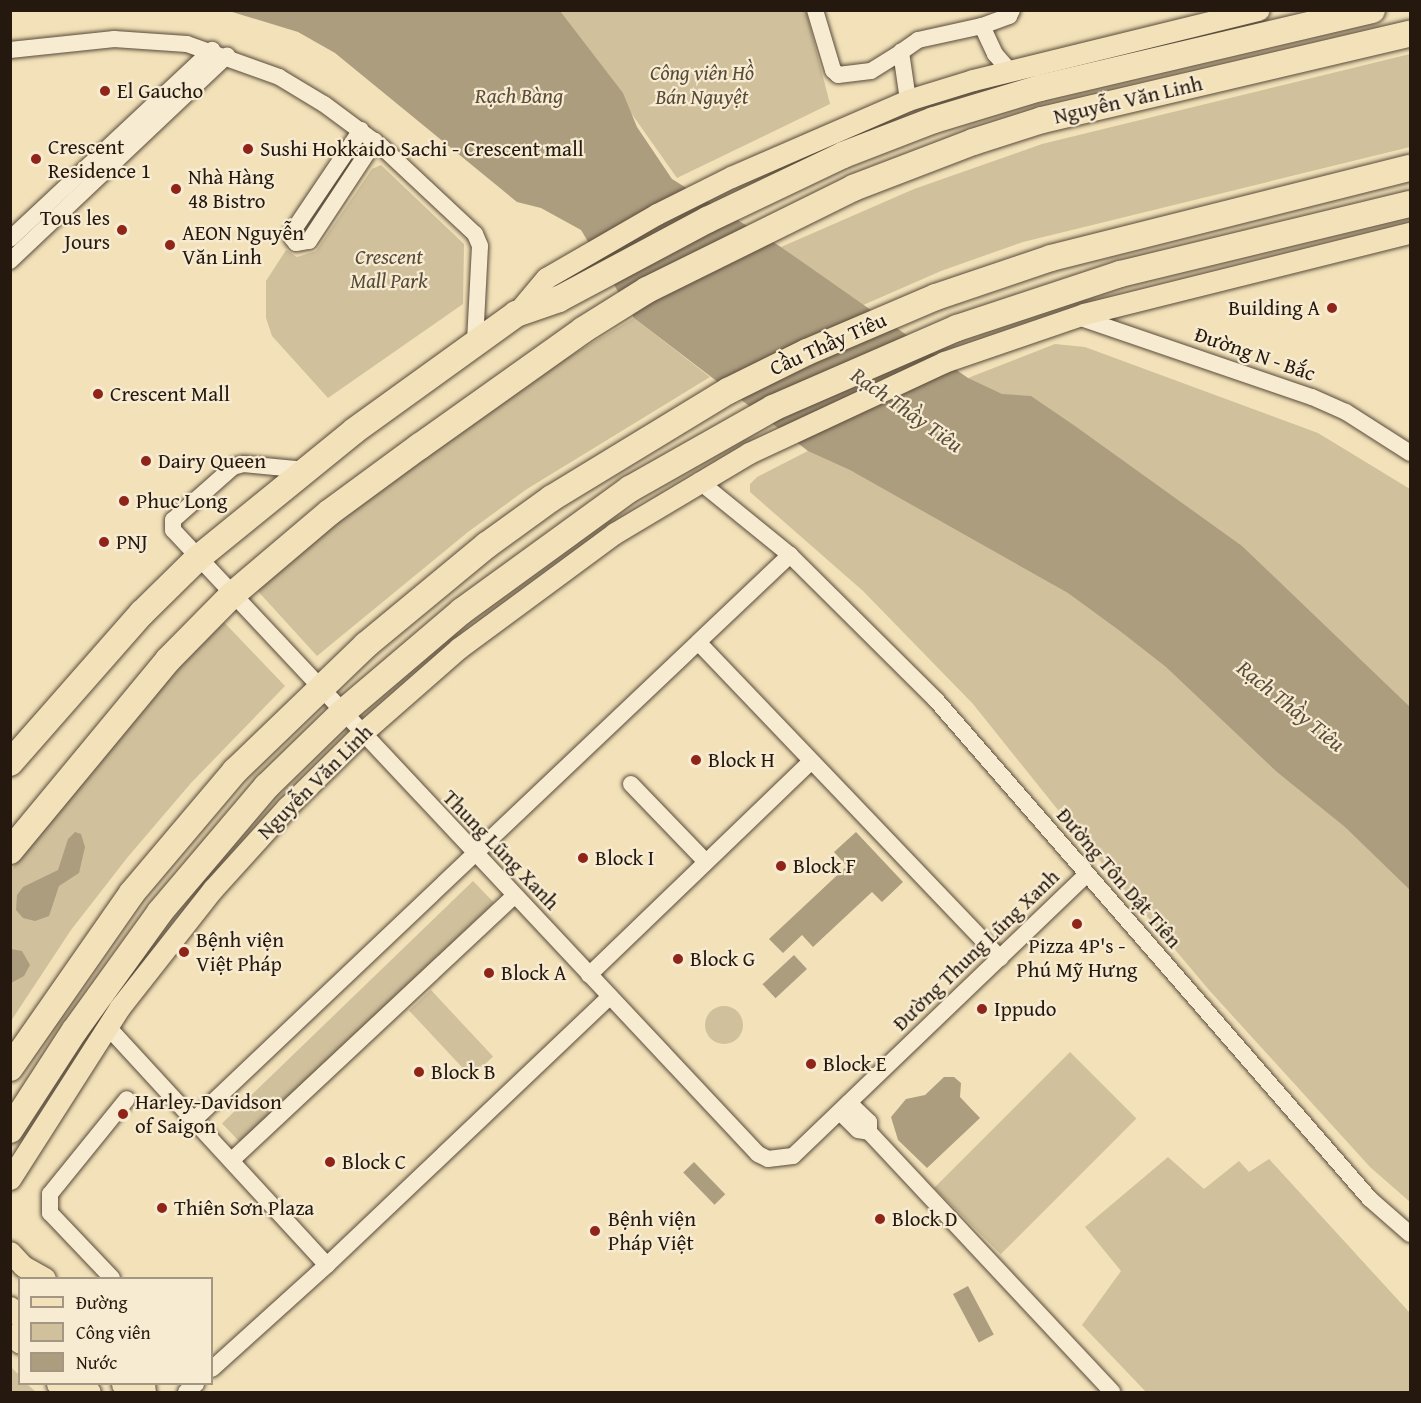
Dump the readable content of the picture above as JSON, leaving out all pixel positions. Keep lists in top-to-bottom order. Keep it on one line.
{"streets":{"highway":["Nguyễn Văn Linh","Cầu Thầy Tiêu"],"street":["Đường N - Bắc","Thung Lũng Xanh","Đường Tôn Dật Tiên","Đường Thung Lũng Xanh"]},"crossings":[["Nguyễn Văn Linh","Cầu Thầy Tiêu"],["Nguyễn Văn Linh","Thung Lũng Xanh"],["Nguyễn Văn Linh","Đường Tôn Dật Tiên"],["Cầu Thầy Tiêu","Thung Lũng Xanh"],["Thung Lũng Xanh","Đường Thung Lũng Xanh"],["Đường Tôn Dật Tiên","Đường Thung Lũng Xanh"]],"water":["Rạch Bàng","Rạch Thầy Tiêu"],"parks":["Công viên Hồ Bán Nguyệt","Crescent Mall Park"],"places":["El Gaucho","Sushi Hokkaido Sachi - Crescent mall","Crescent Residence 1","Nhà Hàng 48 Bistro","Tous les Jours","AEON Nguyễn Văn Linh","Building A","Crescent Mall","Dairy Queen","Phuc Long","PNJ","Block H","Block I","Block F","Pizza 4P's - Phú Mỹ Hưng","Bệnh viện Việt Pháp","Block G","Block A","Ippudo","Block E","Block B","Harley-Davidson of Saigon","Block C","Thiên Sơn Plaza","Block D","Bệnh viện Pháp Việt"],"legend":["Đường","Công viên","Nước"]}
